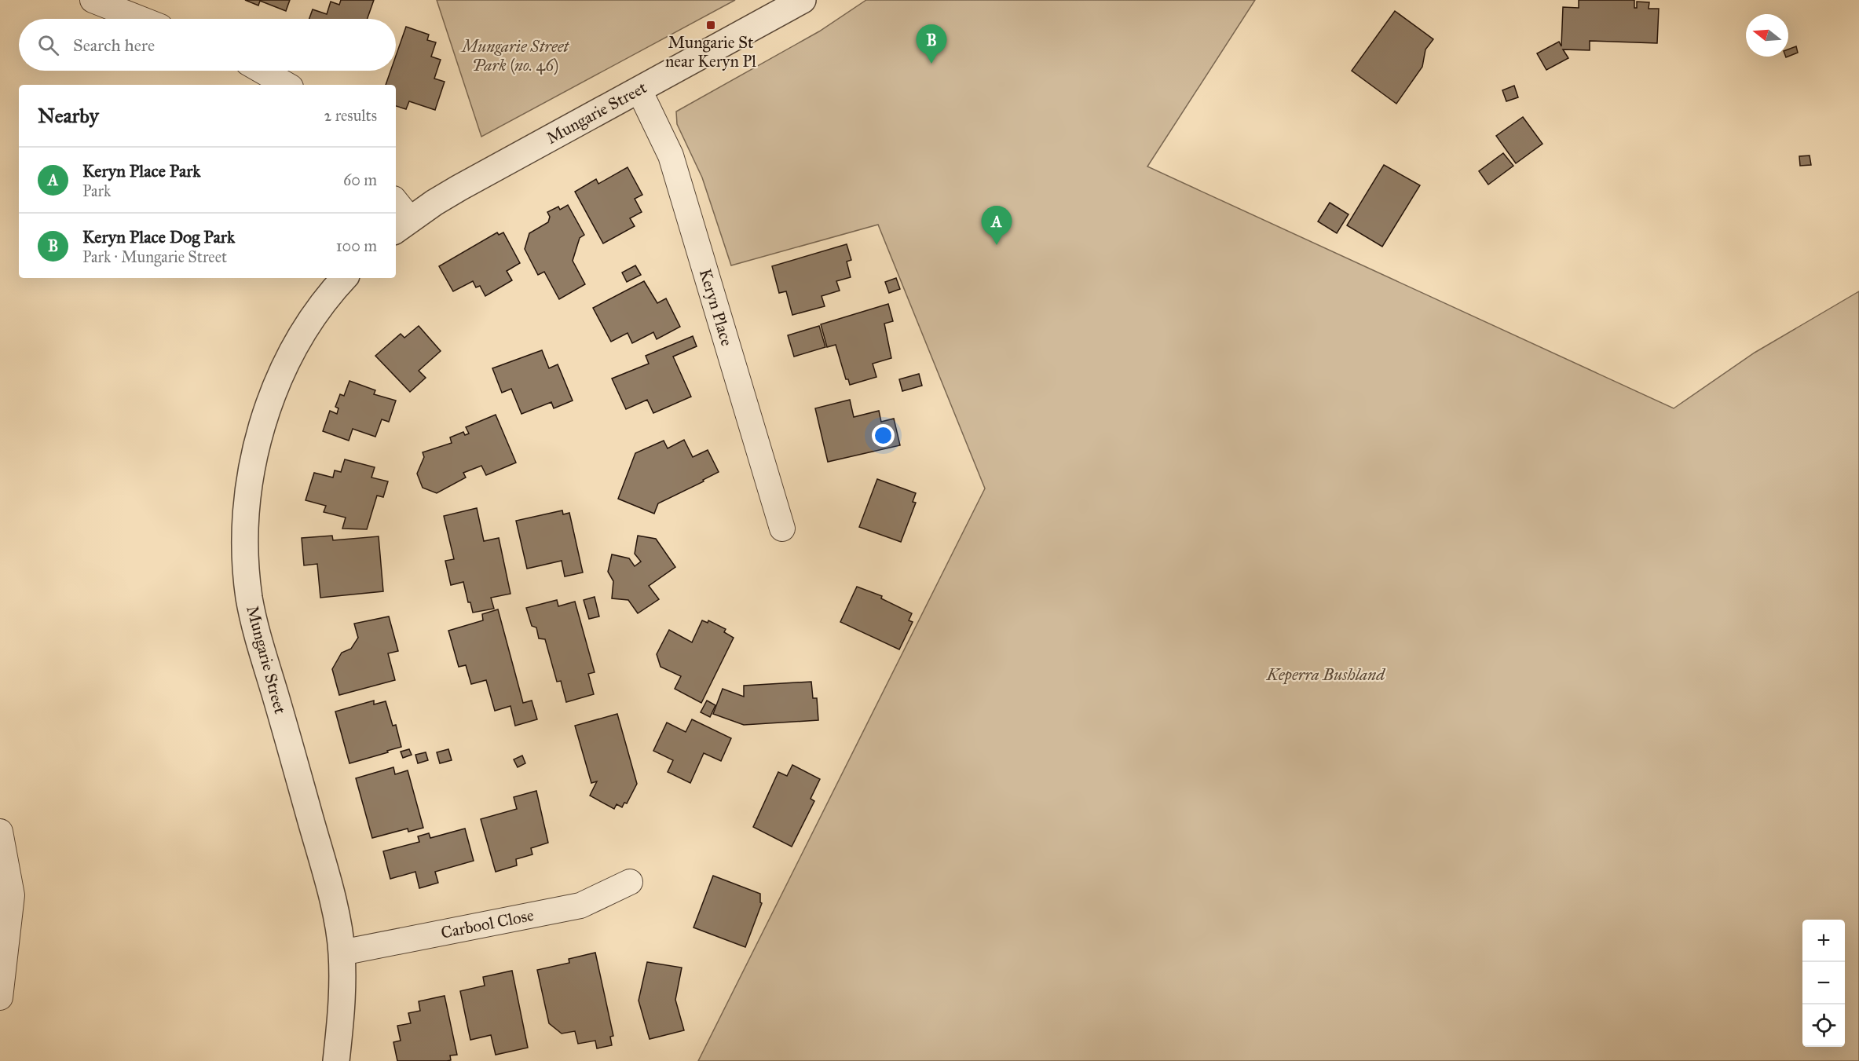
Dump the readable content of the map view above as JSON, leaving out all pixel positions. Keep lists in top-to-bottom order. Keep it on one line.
{"streets":{"street":["Mungarie Street","Keryn Place","Carbool Close"]},"crossings":[["Mungarie Street","Keryn Place"],["Mungarie Street","Carbool Close"]],"parks":["Mungarie Street Park (no. 46)","Keperra Bushland"],"places":{"transit":["Mungarie St near Keryn Pl"]},"north":"left","page":{"search":"Search here","pins":["B","A"],"heading":["Nearby","2 results"],"list":[{"mark":"A","name":"Keryn Place Park","note":"Park","value":"60 m"},{"mark":"B","name":"Keryn Place Dog Park","note":"Park · Mungarie Street","value":"100 m"}],"map_buttons":["+","−"]}}
